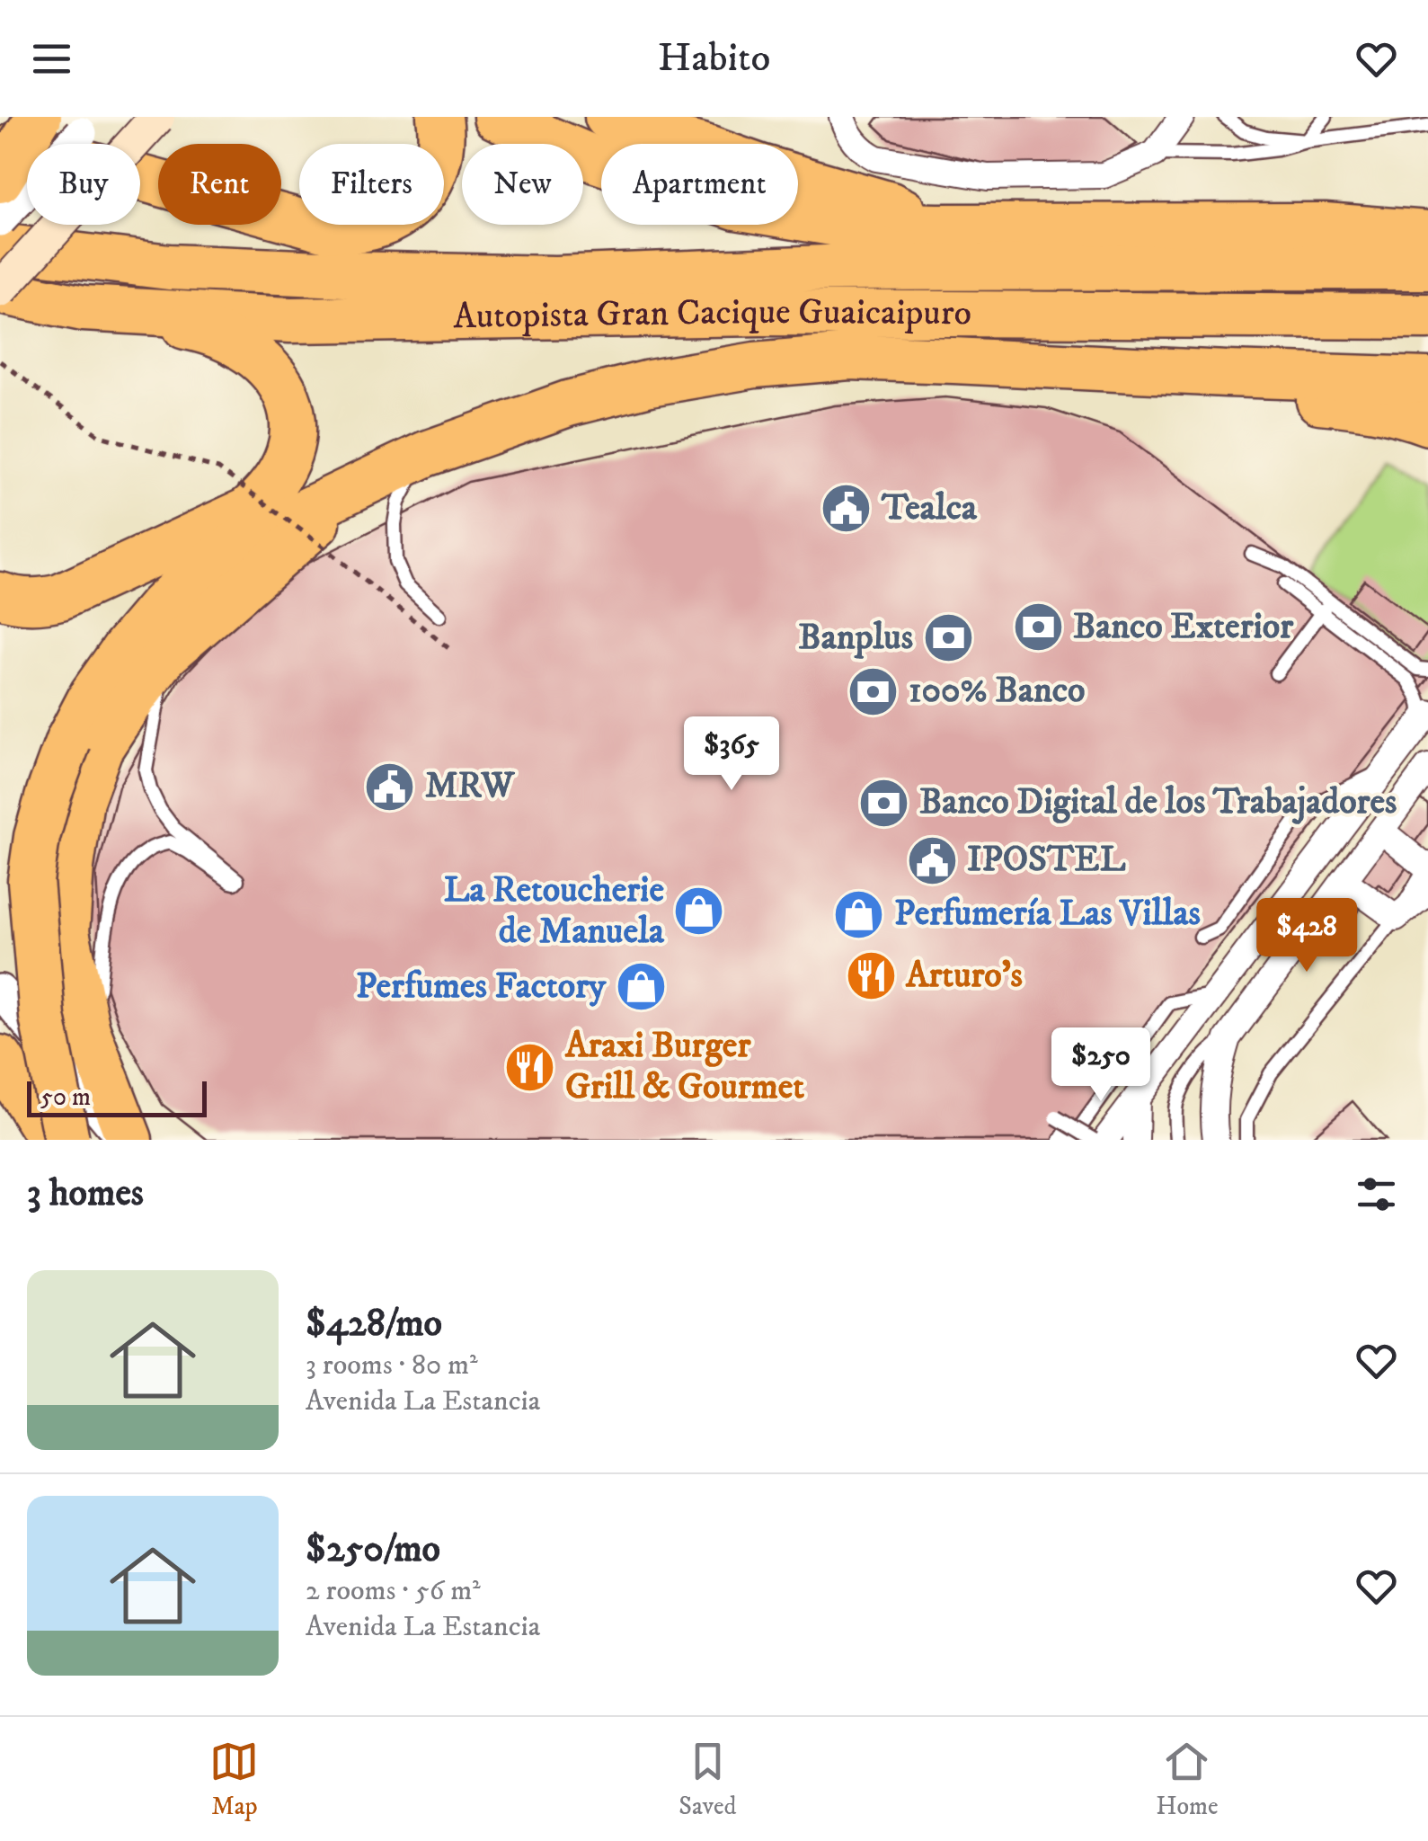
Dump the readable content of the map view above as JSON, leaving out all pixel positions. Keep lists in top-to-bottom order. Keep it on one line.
{"streets":{"highway":["Autopista Gran Cacique Guaicaipuro"]},"places":{"public building":["Tealca","MRW","IPOSTEL"],"bank":["Banco Exterior","Banplus","100% Banco","Banco Digital de los Trabajadores"],"shop":["La Retoucherie de Manuela","Perfumería Las Villas","Perfumes Factory"],"restaurant":["Arturo's","Araxi Burger Grill & Gourmet"]},"scale_bar":"50 m","page":{"header":"Habito","chip":["Buy","Rent","Filters","New","Apartment"],"price":["$365","$428","$250"],"scale":"50 m","heading":"3 homes","list":[{"name":"$428/mo","note":"3 rooms · 80 m² · Avenida La Estancia"},{"name":"$250/mo","note":"2 rooms · 56 m² · Avenida La Estancia"}],"tabs":["Map","Saved","Home"]}}
